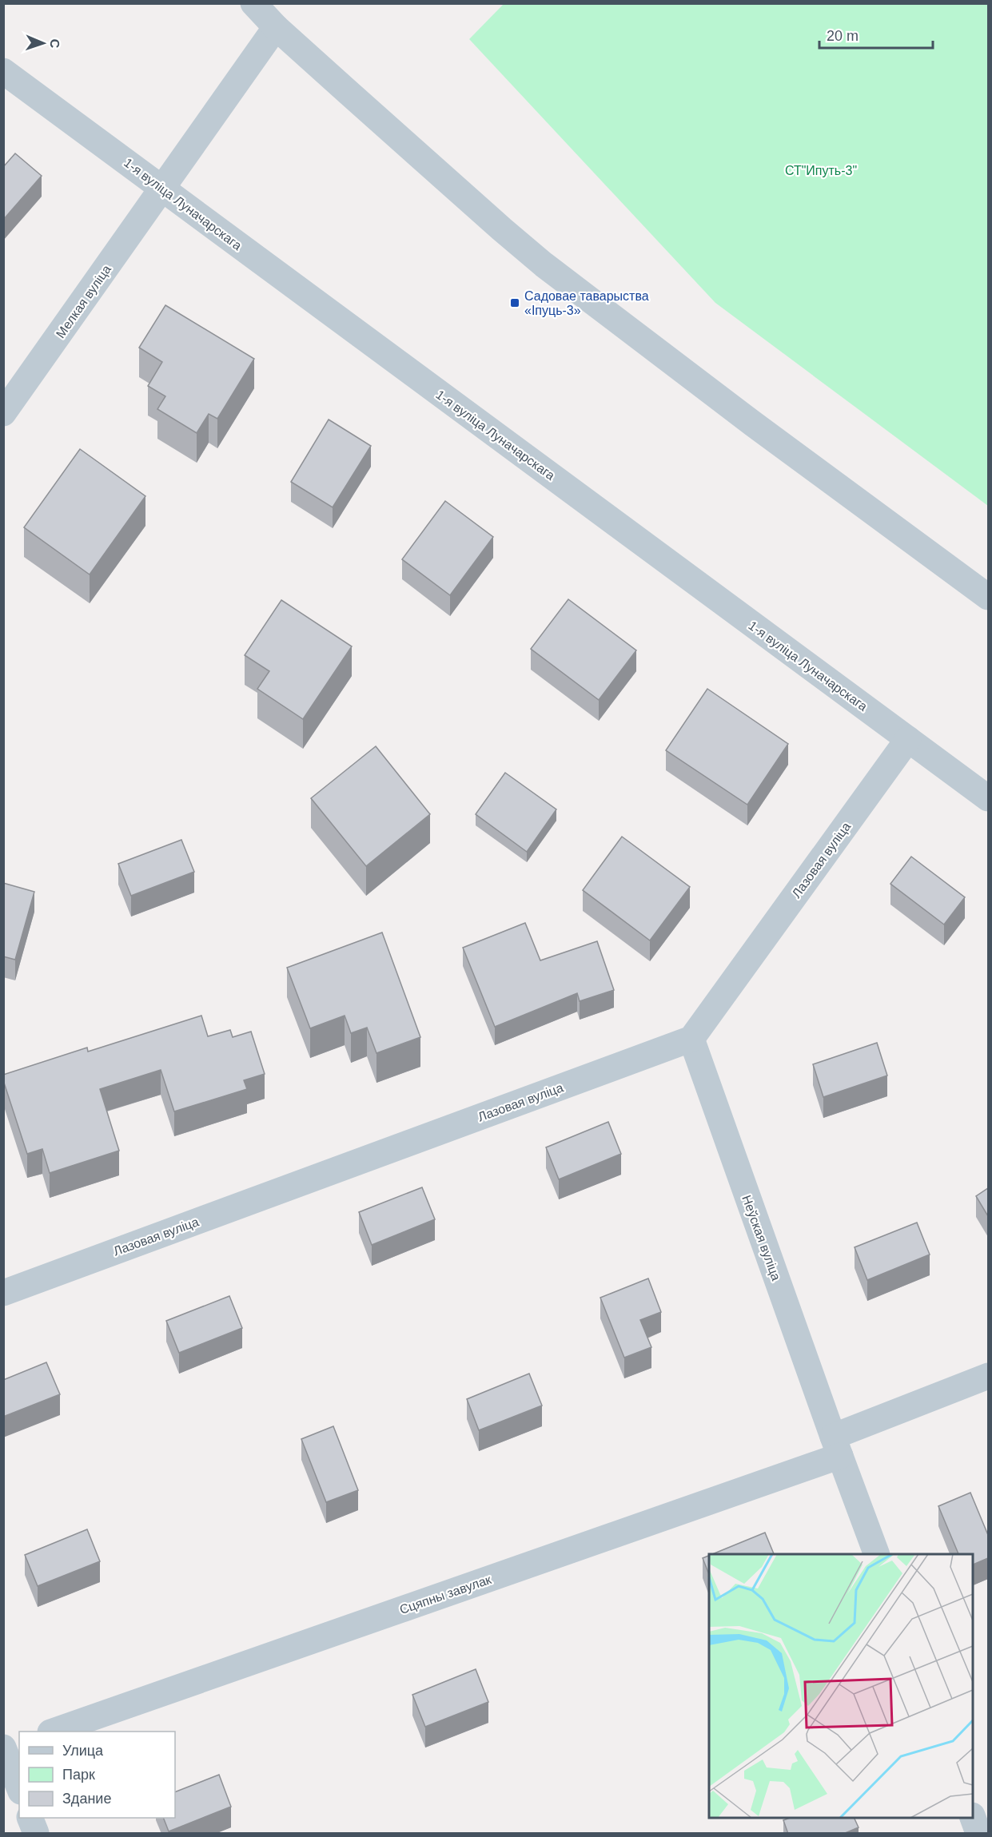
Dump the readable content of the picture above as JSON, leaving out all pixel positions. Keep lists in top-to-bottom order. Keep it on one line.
{"streets":{"street":["1-я вуліца Луначарскага","Мелкая вуліца","Лазовая вуліца","Неўская вуліца","Сцяпны завулак"]},"crossings":[["1-я вуліца Луначарскага","Мелкая вуліца"],["1-я вуліца Луначарскага","Лазовая вуліца"],["Лазовая вуліца","Неўская вуліца"],["Неўская вуліца","Сцяпны завулак"]],"parks":["СТ\"Ипуть-3\""],"places":{"transit":["Садовае таварыства «Іпуць-3»"]},"legend":["Улица","Парк","Здание"],"scale_bar":"20 m","north":"right"}
